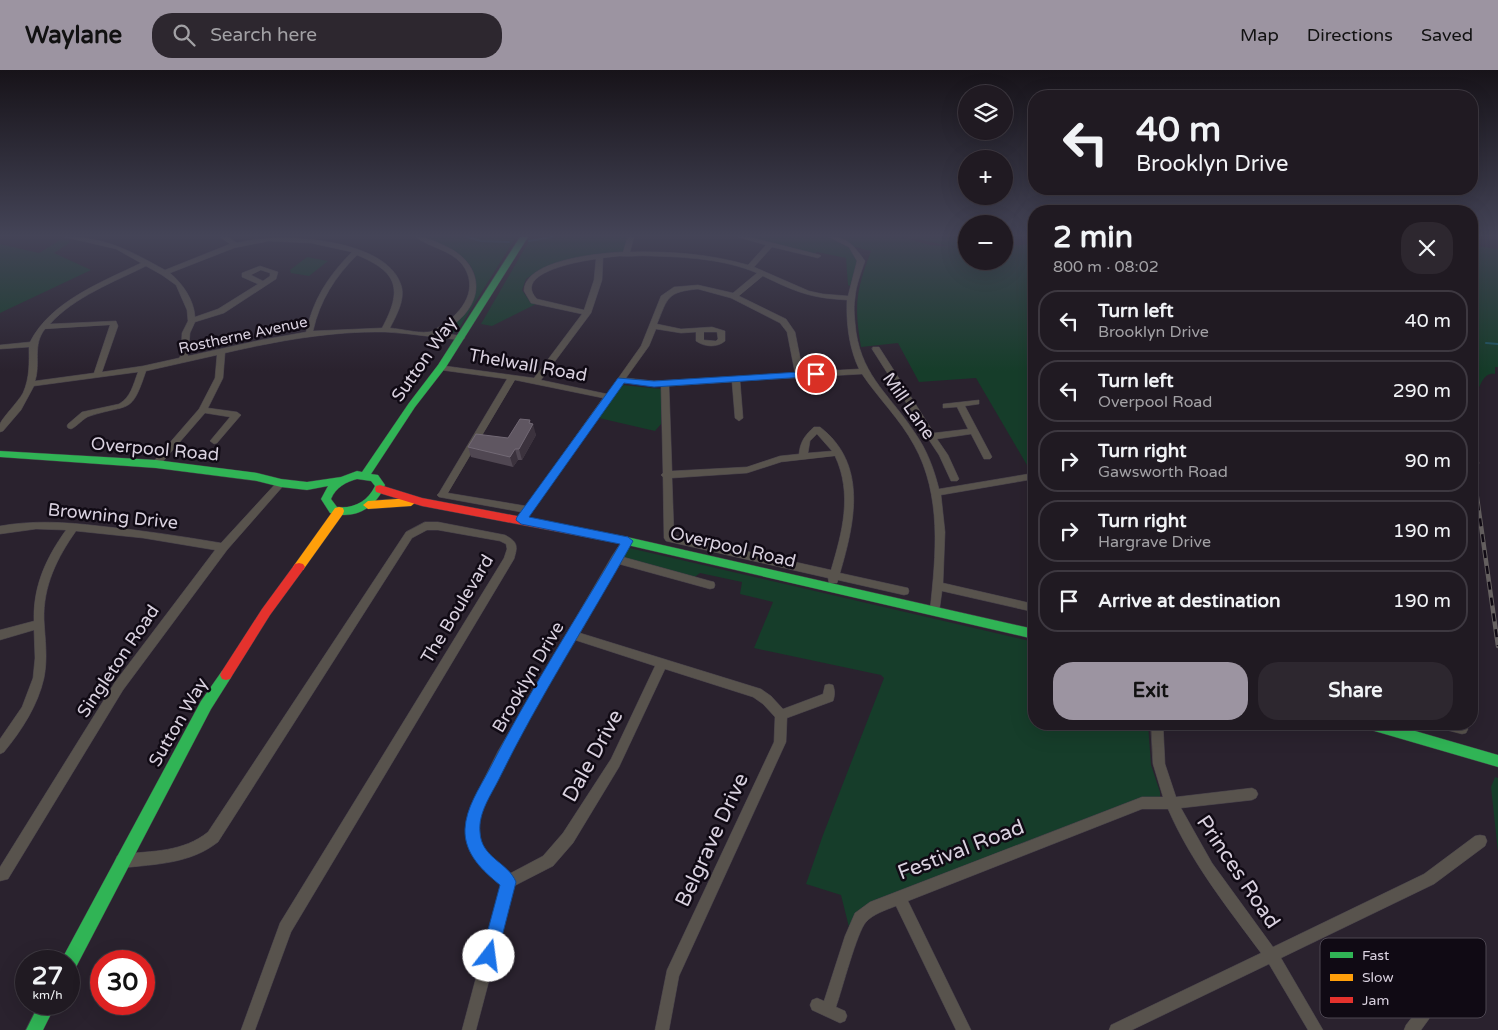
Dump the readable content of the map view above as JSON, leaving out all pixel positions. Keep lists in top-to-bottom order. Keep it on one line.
{"streets":{"main road":["Sutton Way","Overpool Road"],"street":["Rostherne Avenue","Thelwall Road","Mill Lane","Browning Drive","The Boulevard","Singleton Road","Brooklyn Drive","Dale Drive","Belgrave Drive","Festival Road","Princes Road"]},"crossings":[["Rostherne Avenue","Sutton Way"],["Sutton Way","Thelwall Road"],["Sutton Way","Overpool Road"],["Sutton Way","The Boulevard"],["Mill Lane","Overpool Road"],["Overpool Road","Singleton Road"],["Overpool Road","Brooklyn Drive"],["Browning Drive","Singleton Road"],["Brooklyn Drive","Dale Drive"],["Festival Road","Princes Road"]],"legend":["Fast","Slow","Jam"],"page":{"header":"Waylane","search":"Search here","nav":["Map","Directions","Saved"],"map_buttons":["+","−"],"turn":["40 m","Brooklyn Drive"],"heading":["2 min","800 m · 08:02"],"list":[{"name":"Turn left","note":"Brooklyn Drive","value":"40 m"},{"name":"Turn left","note":"Overpool Road","value":"290 m"},{"name":"Turn right","note":"Gawsworth Road","value":"90 m"},{"name":"Turn right","note":"Hargrave Drive","value":"190 m"},{"name":"Arrive at destination","value":"190 m"}],"buttons":["Exit","Share"],"speed":"27 km/h","limit":"30"}}
